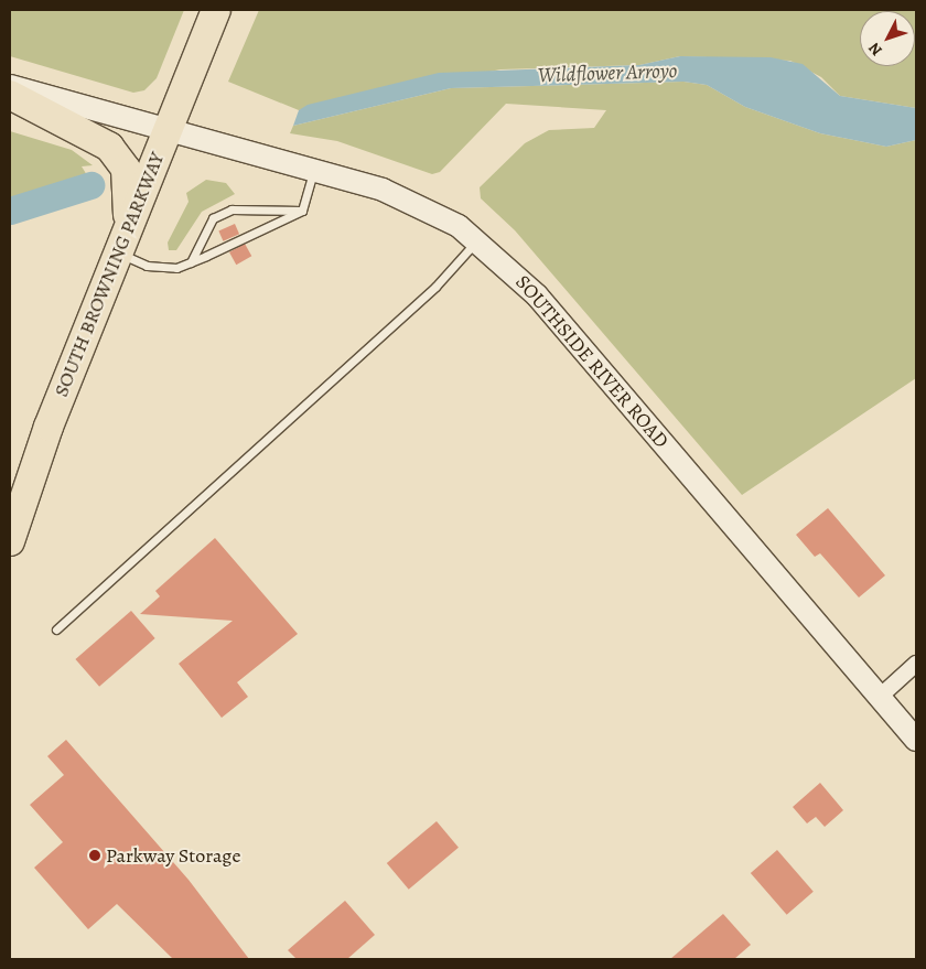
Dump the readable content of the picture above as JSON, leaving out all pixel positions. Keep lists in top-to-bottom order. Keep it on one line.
{"streets":{"highway":["SOUTH BROWNING PARKWAY"],"main road":["SOUTHSIDE RIVER ROAD"]},"crossings":[["SOUTH BROWNING PARKWAY","SOUTHSIDE RIVER ROAD"]],"water":["Wildflower Arroyo"],"places":["Parkway Storage"],"north":"bottom left"}
